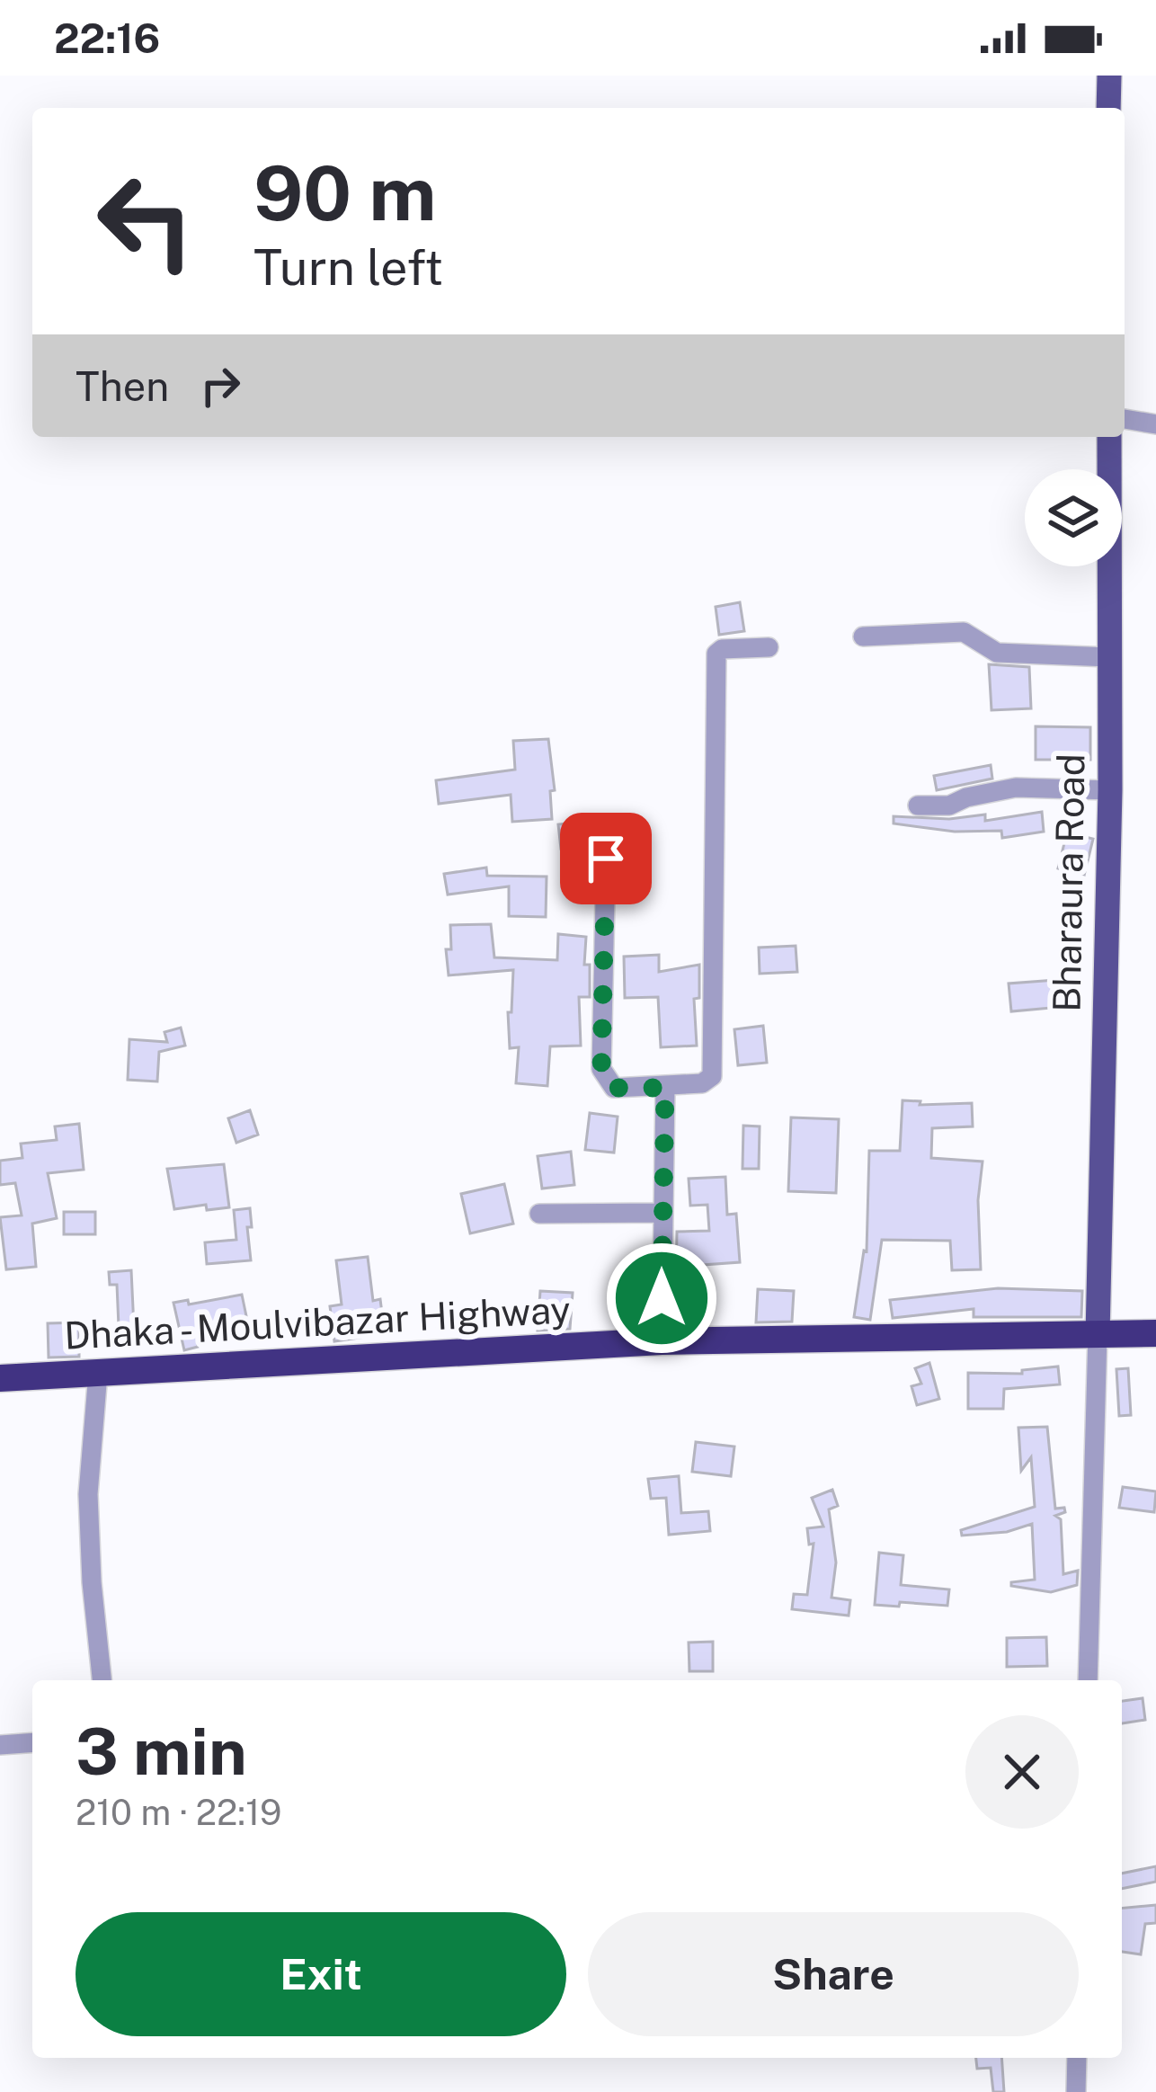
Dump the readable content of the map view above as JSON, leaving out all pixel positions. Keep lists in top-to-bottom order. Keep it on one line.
{"streets":{"highway":["Dhaka - Moulvibazar Highway"],"main road":["Bharaura Road"]},"crossings":[["Bharaura Road","Dhaka - Moulvibazar Highway"]],"page":{"status":"22:16","turn":["90 m","Turn left"],"then":"Then","heading":["3 min","210 m · 22:19"],"buttons":["Exit","Share"]}}
